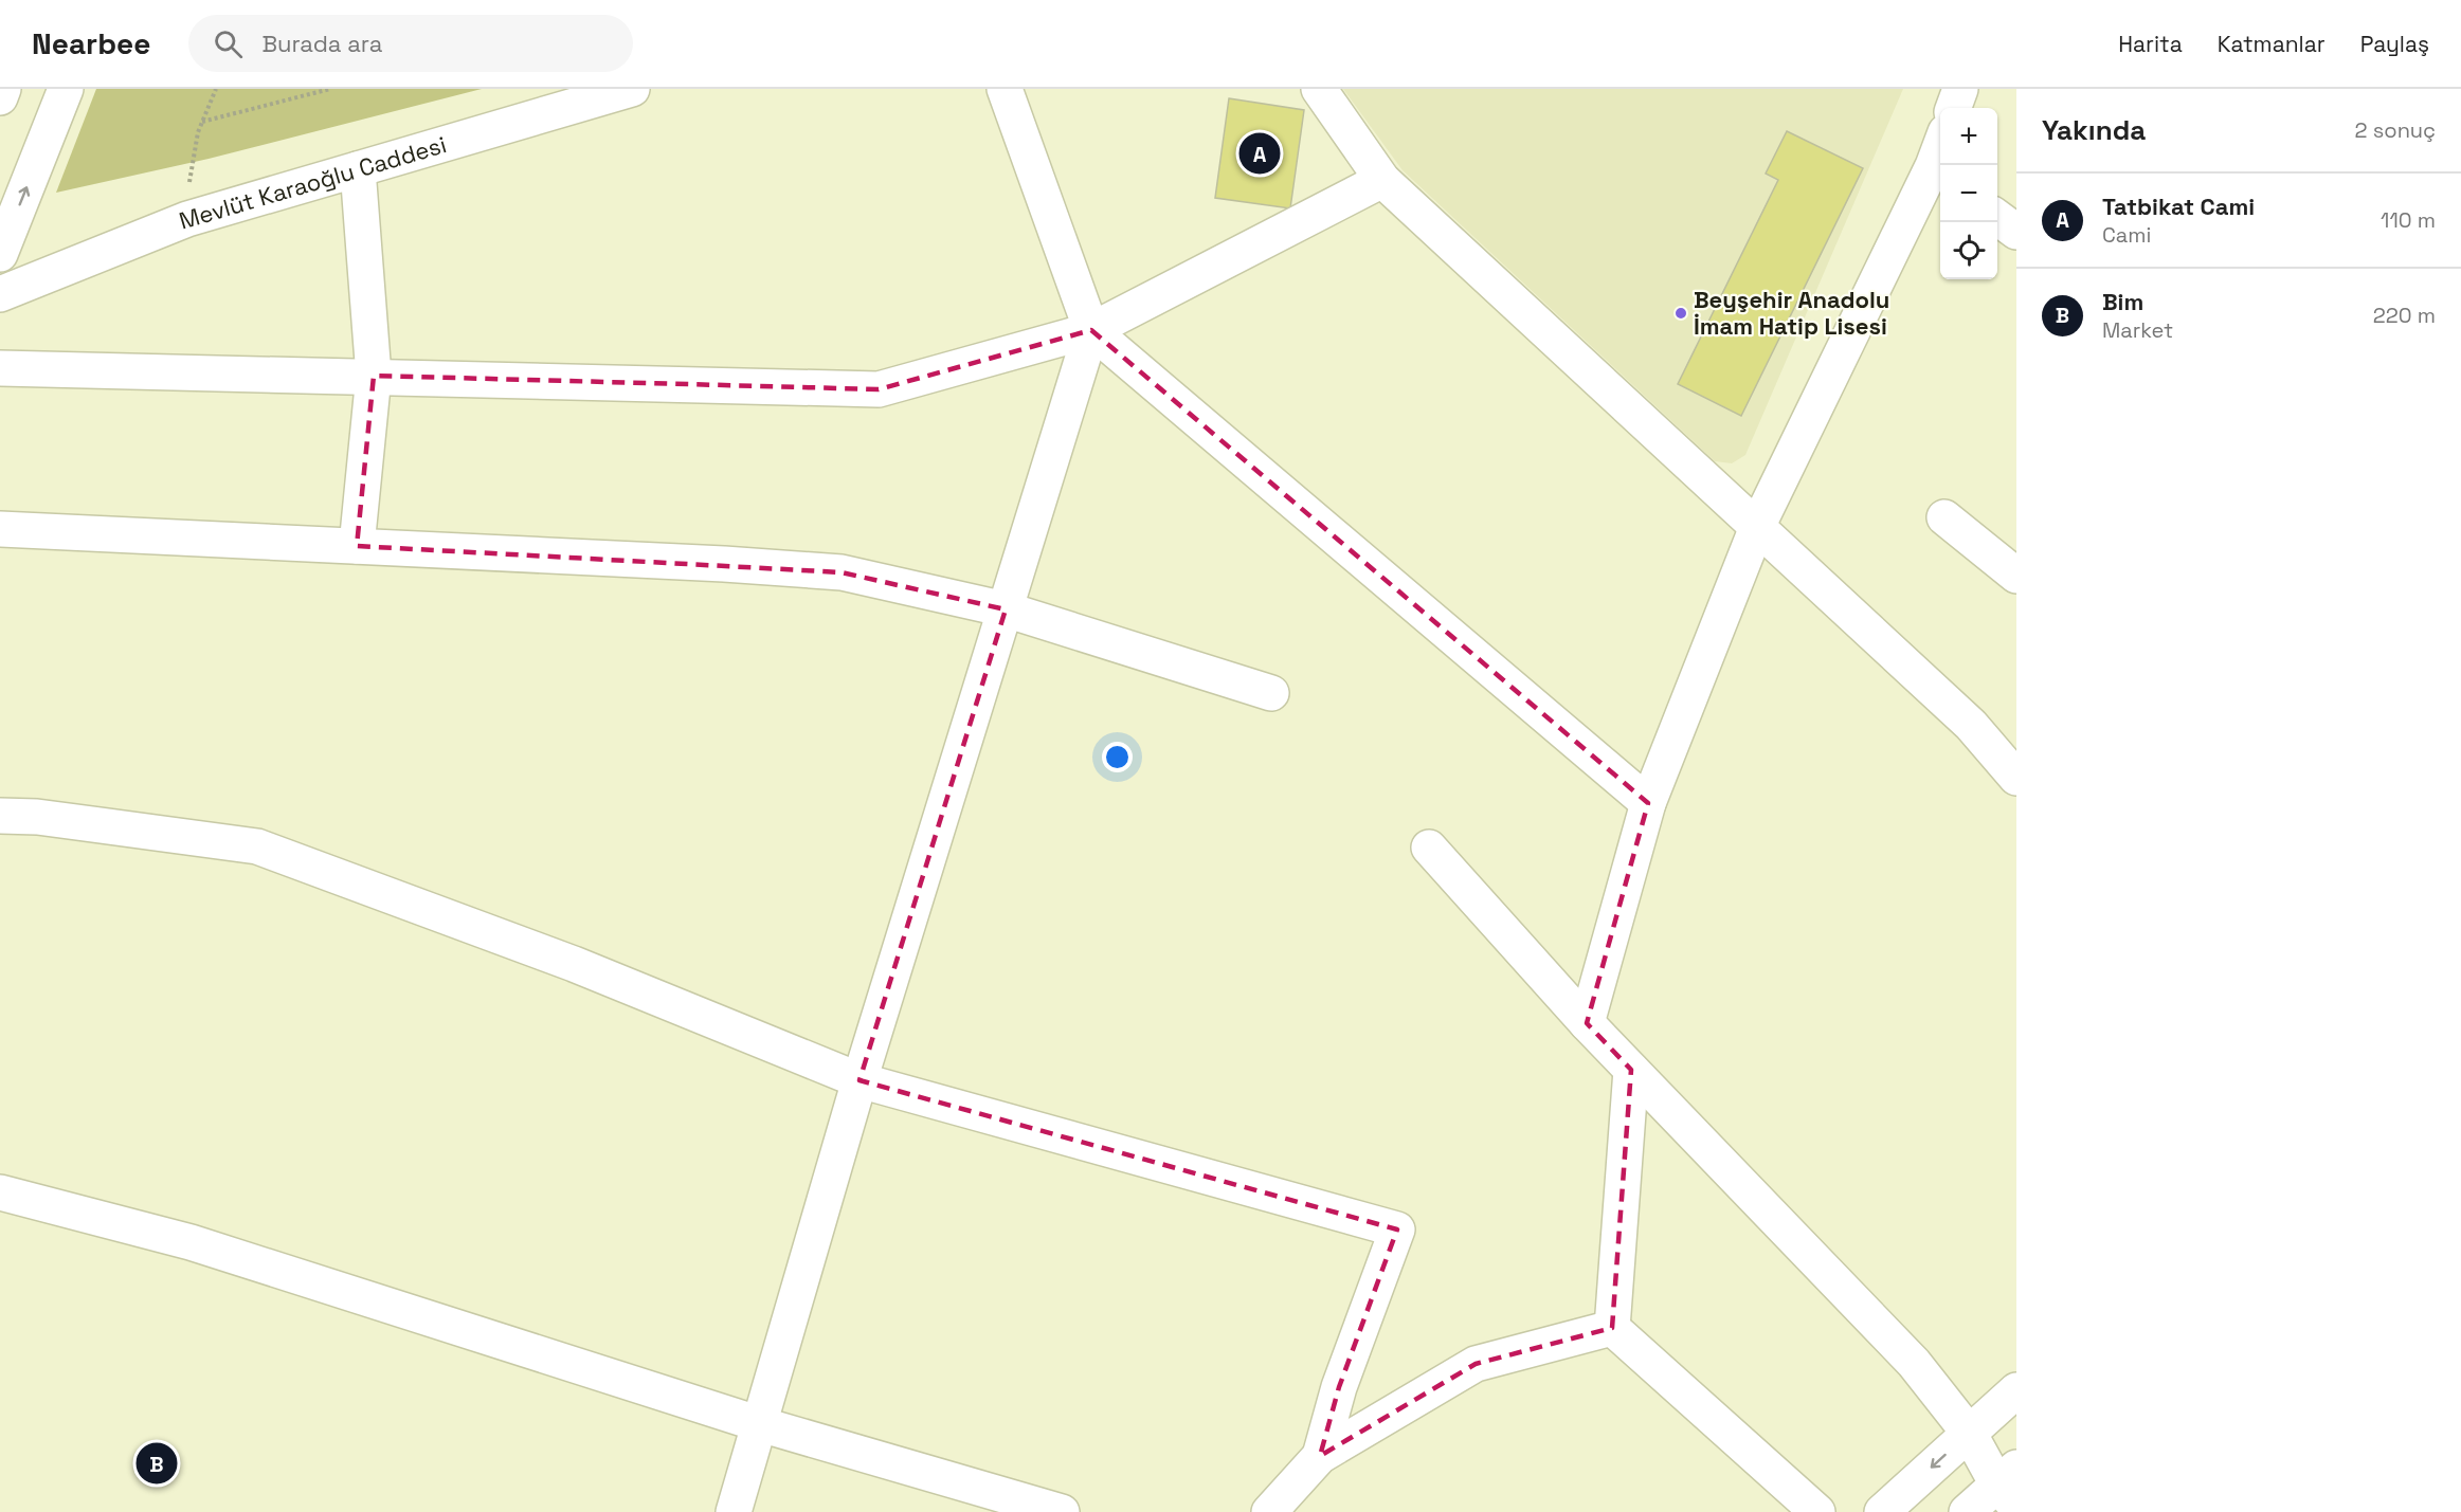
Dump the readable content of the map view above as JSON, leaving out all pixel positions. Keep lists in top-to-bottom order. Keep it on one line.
{"streets":{"street":["Mevlüt Karaoğlu Caddesi"]},"places":["Beyşehir Anadolu İmam Hatip Lisesi"],"page":{"header":"Nearbee","search":"Burada ara","nav":["Harita","Katmanlar","Paylaş"],"heading":["Yakında","2 sonuç"],"map_buttons":["+","−"],"pins":["A","B"],"list":[{"mark":"A","name":"Tatbikat Cami","note":"Cami","value":"110 m"},{"mark":"B","name":"Bim","note":"Market","value":"220 m"}]}}
